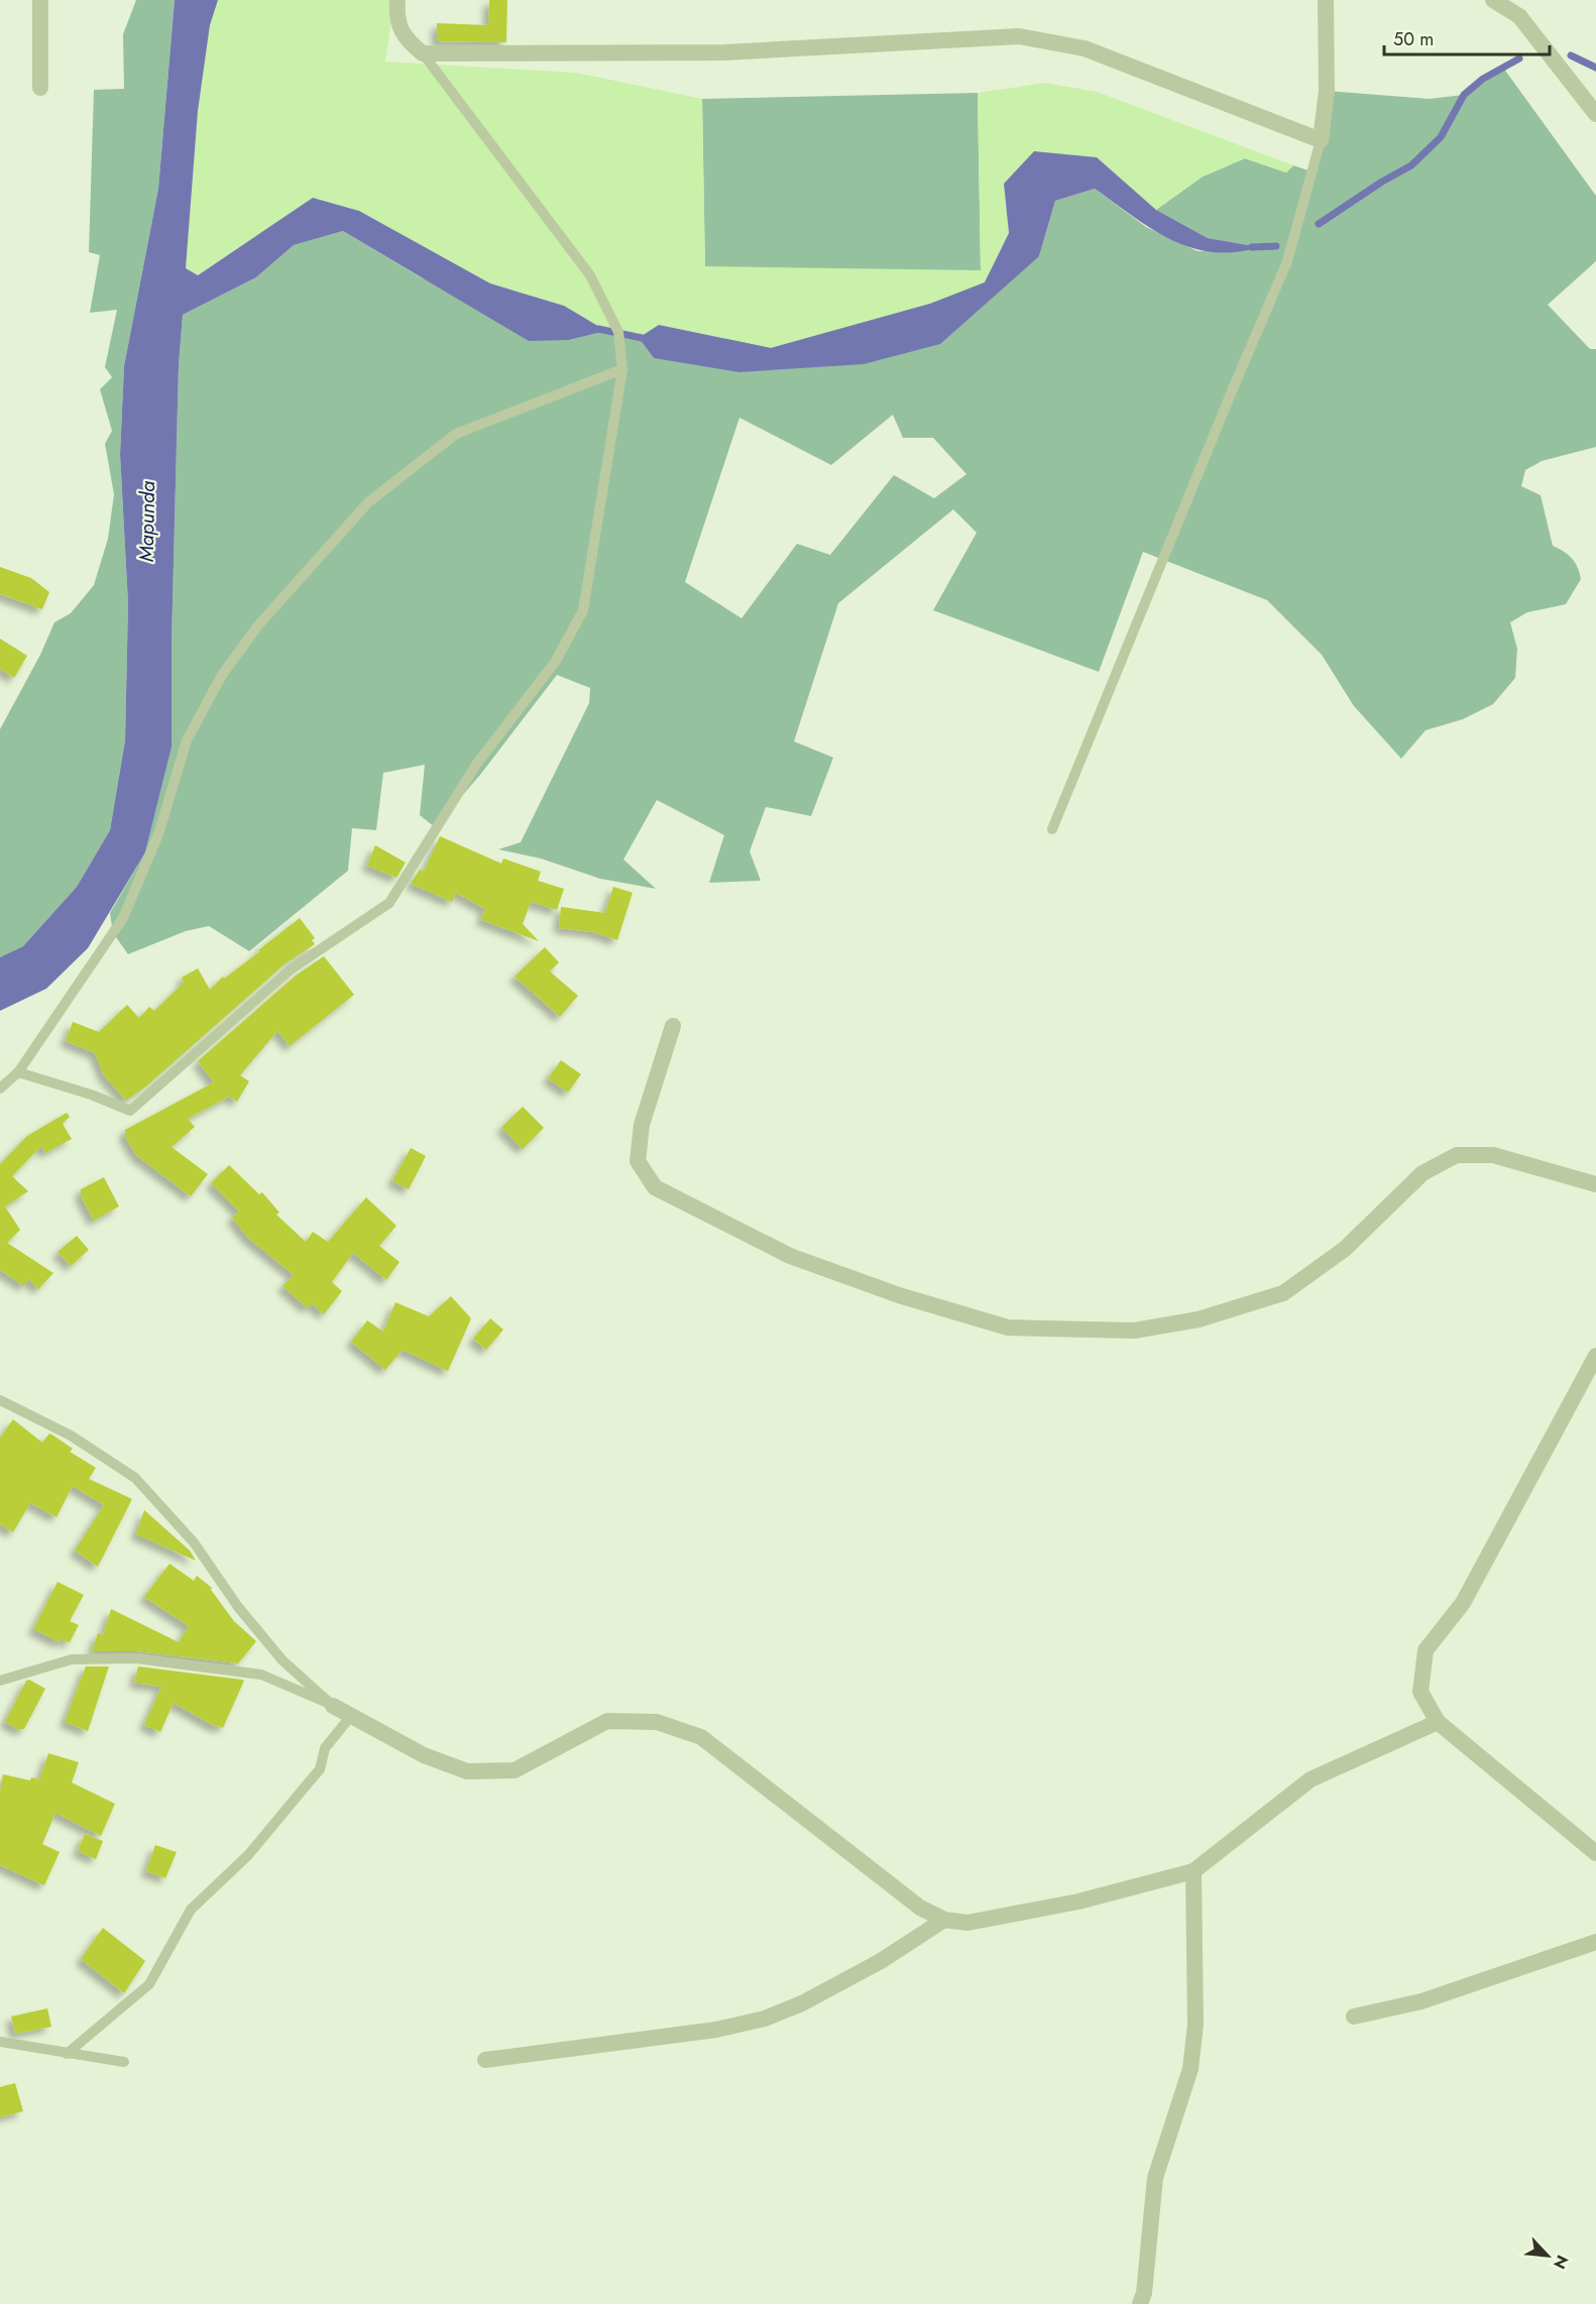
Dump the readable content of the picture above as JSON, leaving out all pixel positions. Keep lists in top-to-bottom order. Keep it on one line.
{"water":["Mapunda"],"scale_bar":"50 m","north":"bottom right"}
